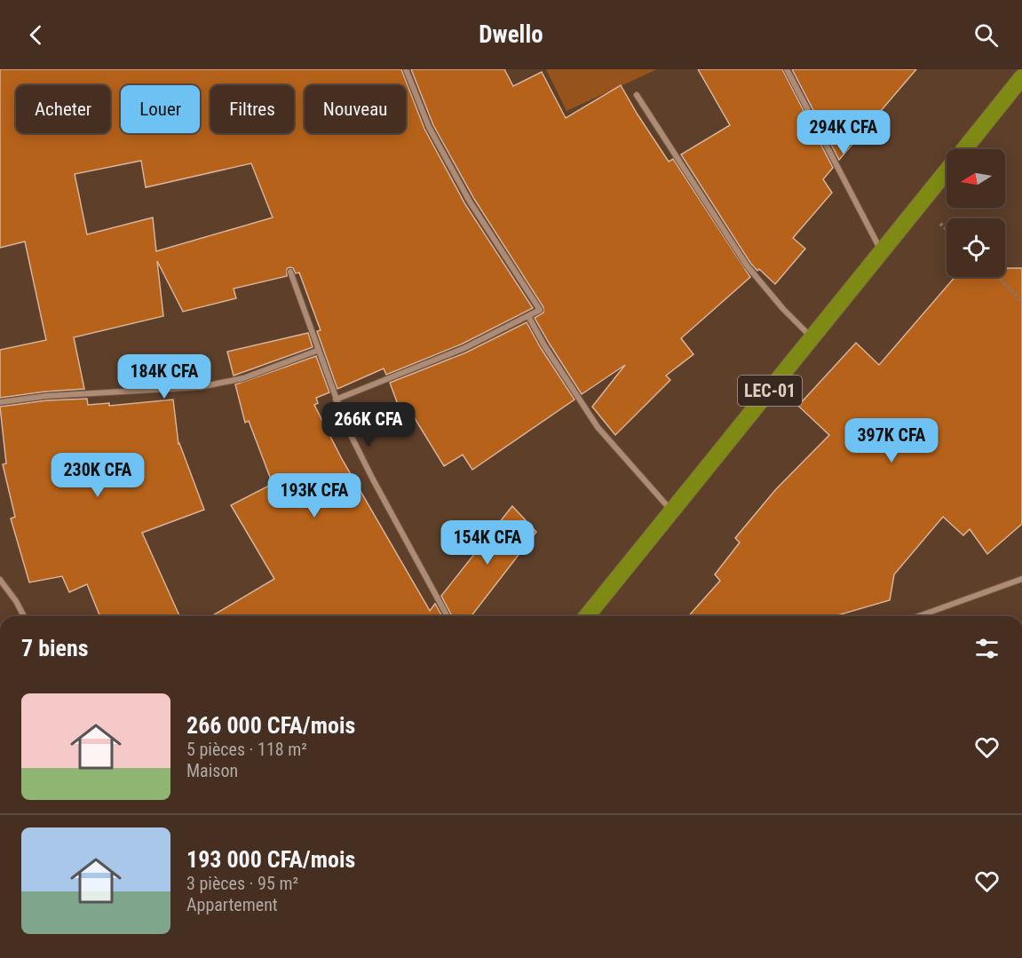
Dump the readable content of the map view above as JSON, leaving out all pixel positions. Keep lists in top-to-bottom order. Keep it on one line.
{"streets":{"highway":["LEC-01"]},"north":"left","page":{"header":"Dwello","chip":["Acheter","Louer","Filtres","Nouveau"],"price":["294K CFA","184K CFA","266K CFA","397K CFA","230K CFA","193K CFA","154K CFA"],"heading":"7 biens","list":[{"name":"266 000 CFA/mois","note":"5 pièces · 118 m² · Maison"},{"name":"193 000 CFA/mois","note":"3 pièces · 95 m² · Appartement"}]}}
